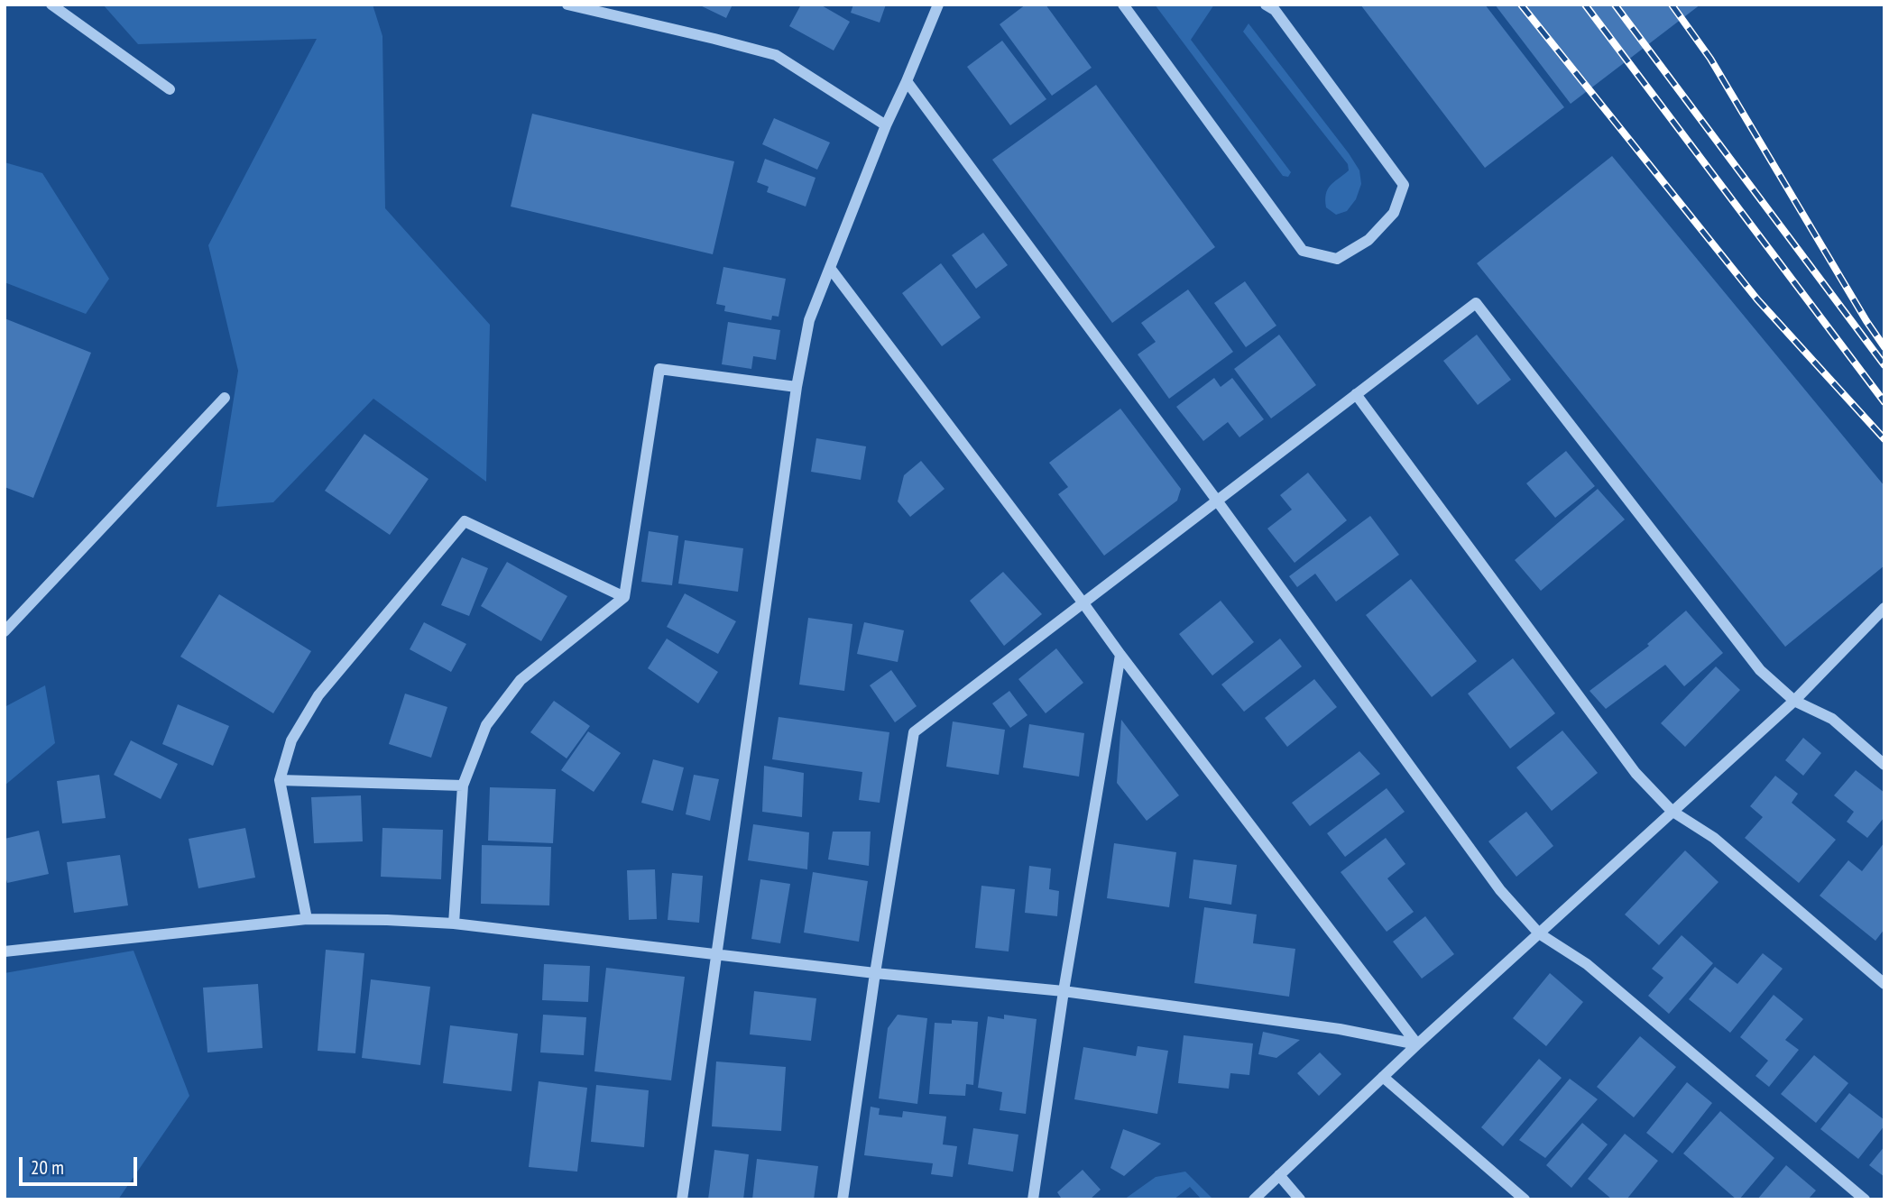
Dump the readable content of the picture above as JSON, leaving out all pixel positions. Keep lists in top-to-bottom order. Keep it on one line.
{"scale_bar":"20 m"}
